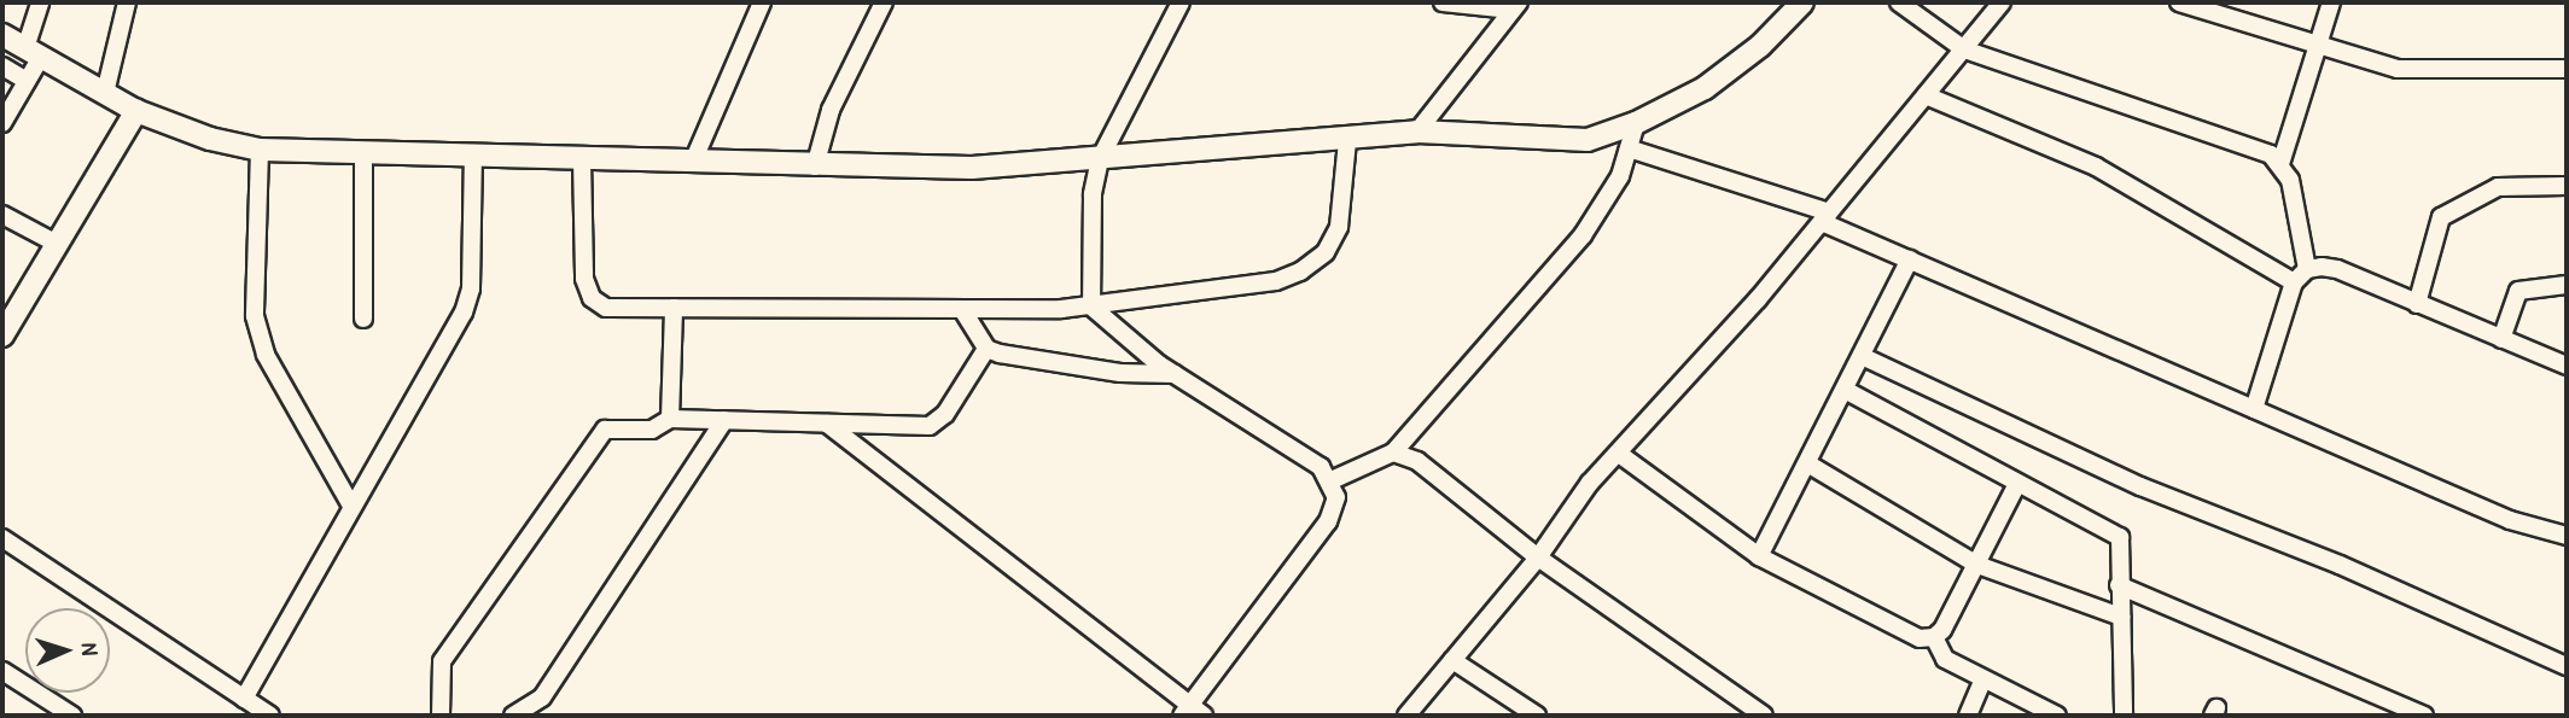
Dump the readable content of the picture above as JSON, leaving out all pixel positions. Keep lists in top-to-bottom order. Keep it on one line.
{"north":"right"}
